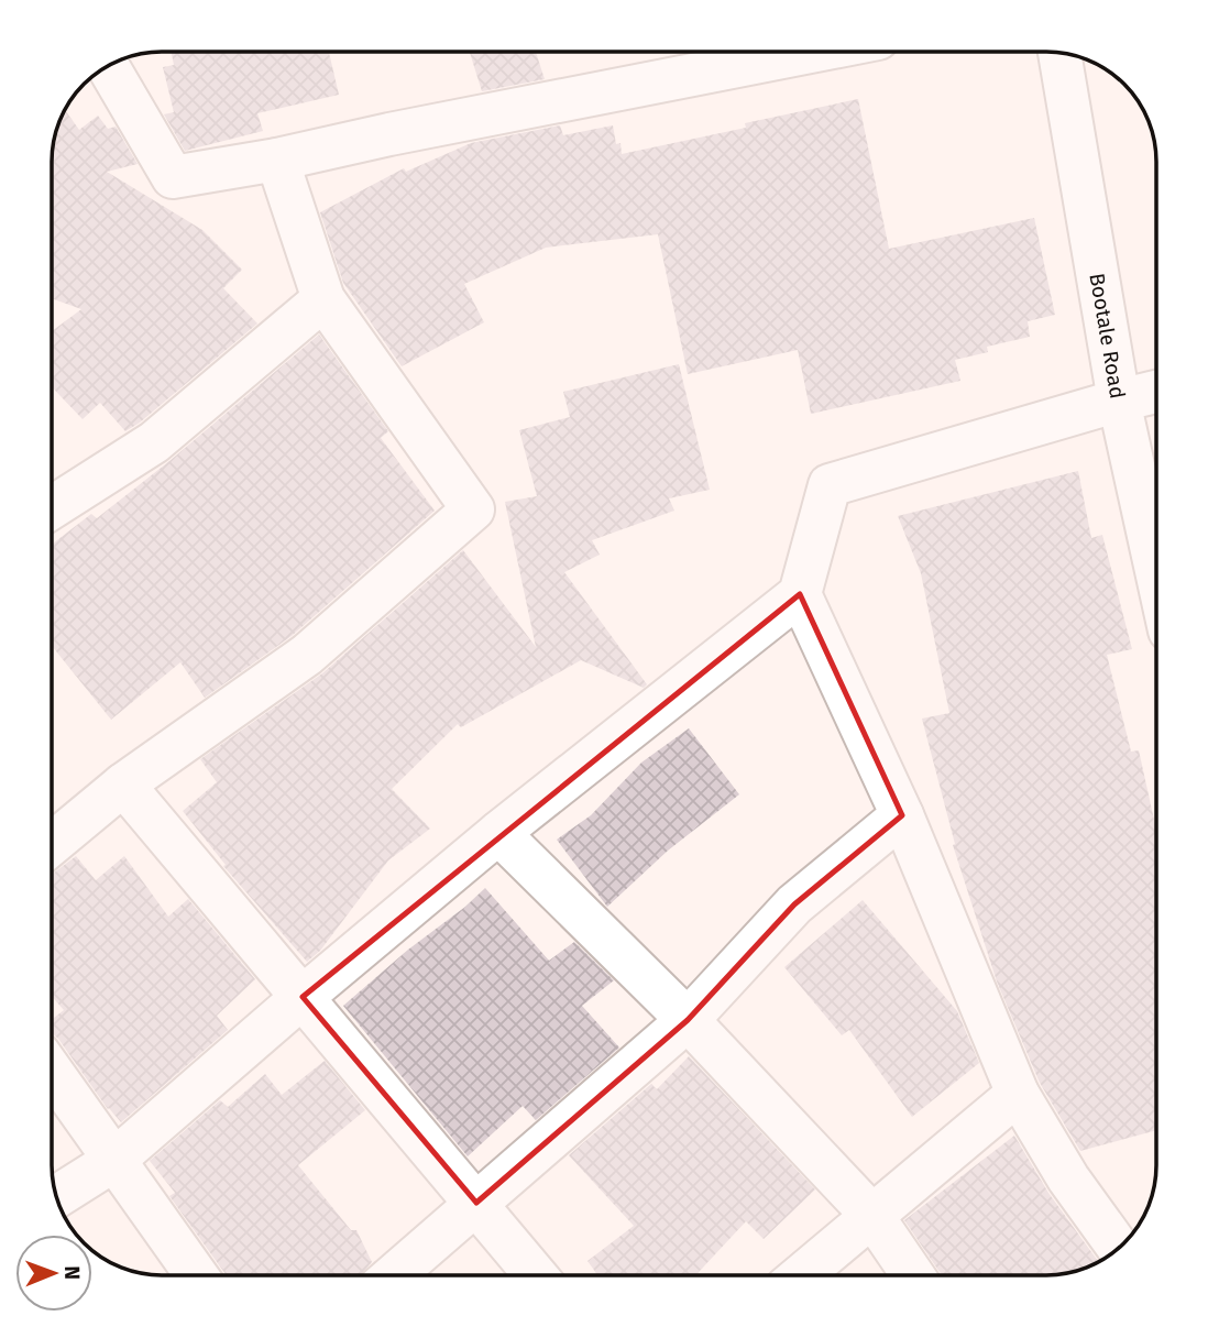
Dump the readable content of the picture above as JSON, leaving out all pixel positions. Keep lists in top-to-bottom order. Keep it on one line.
{"streets":{"street":["Bootale Road"]},"north":"right"}
